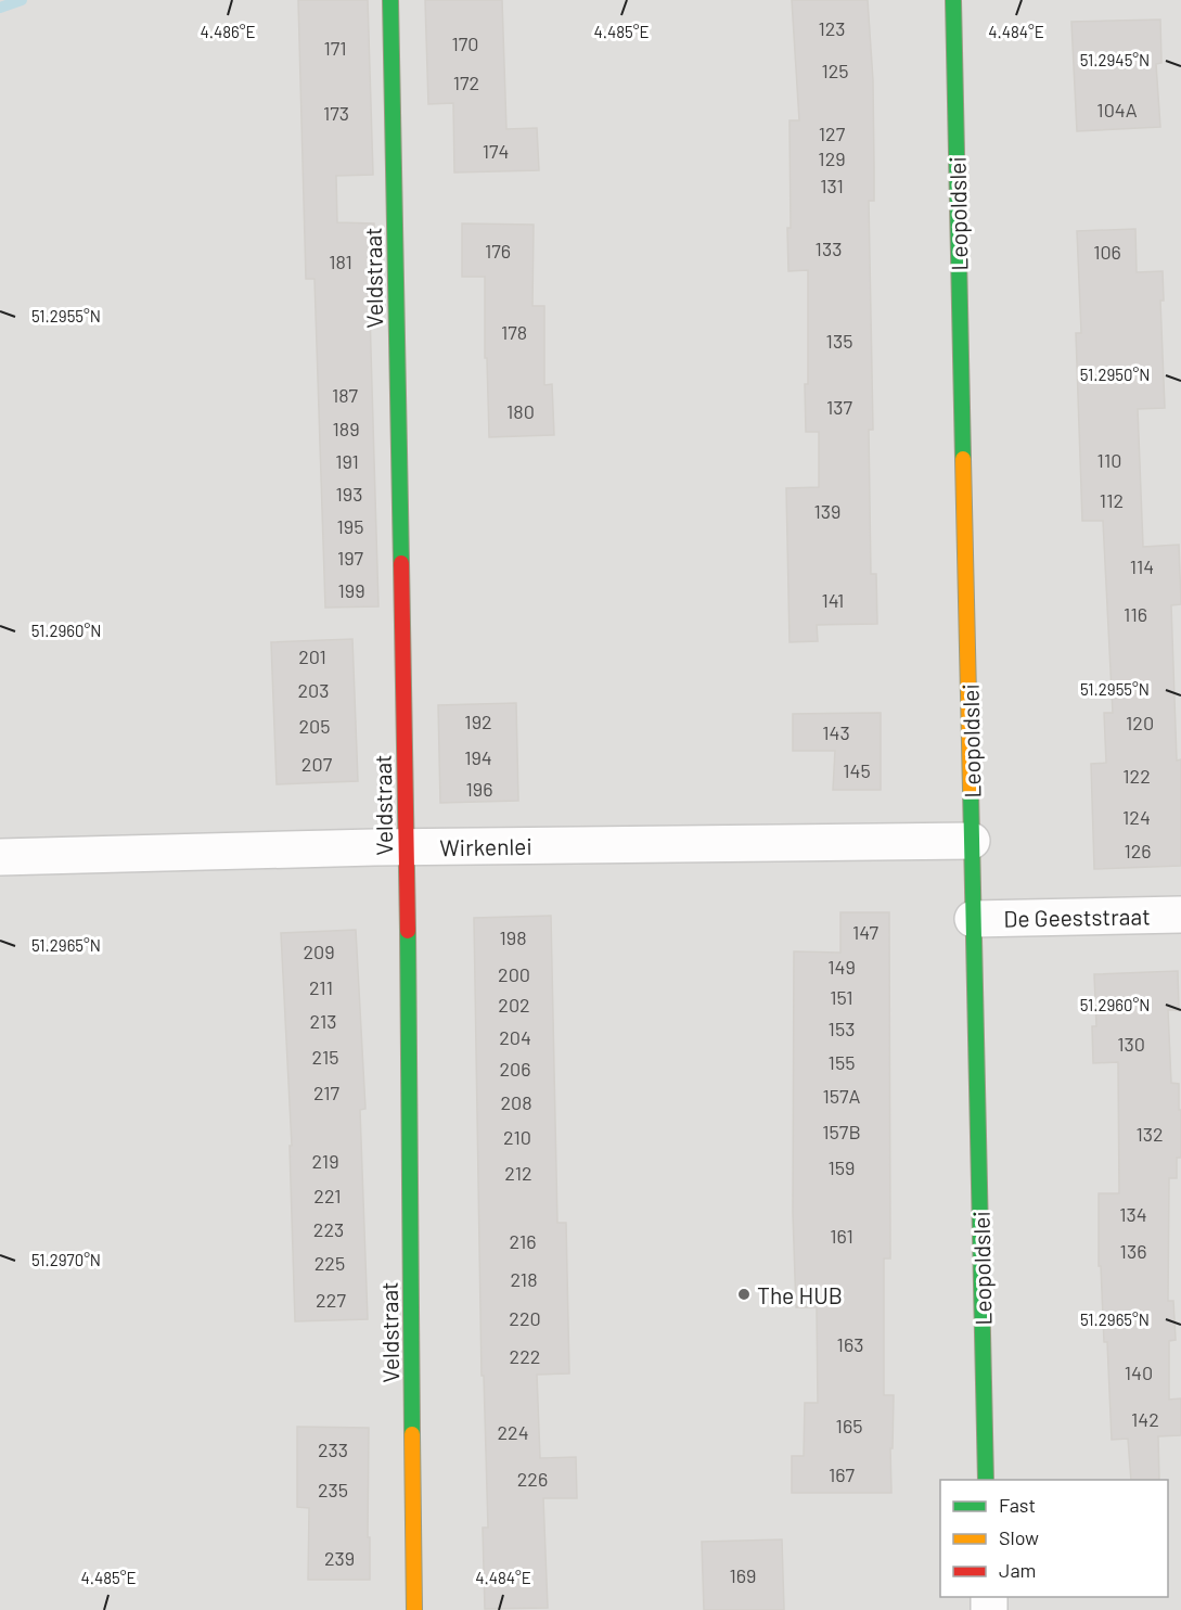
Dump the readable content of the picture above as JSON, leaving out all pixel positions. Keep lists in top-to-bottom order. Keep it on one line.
{"streets":{"street":["Leopoldslei","Veldstraat","Wirkenlei","De Geeststraat"]},"crossings":[["Leopoldslei","Wirkenlei"],["Leopoldslei","De Geeststraat"],["Veldstraat","Wirkenlei"]],"places":["The HUB"],"house_numbers":["123","170","171","125","172","104A","173","127","174","129","131","133","176","106","181","178","135","187","137","180","189","110","191","193","112","139","195","197","114","199","141","116","201","203","192","120","205","143","194","207","145","122","196","124","126","147","198","209","149","200","211","151","202","213","153","204","130","215","155","206","217","157A","208","157B","132","210","219","159","212","221","134","223","161","216","136","225","218","227","220","163","222","140","142","165","224","233","167","226","235","239","169"],"legend":["Fast","Slow","Jam"],"coordinates":["4.486°E","4.485°E","4.484°E","51.2945°N","51.2955°N","51.2950°N","51.2960°N","51.2965°N","51.2970°N"]}
